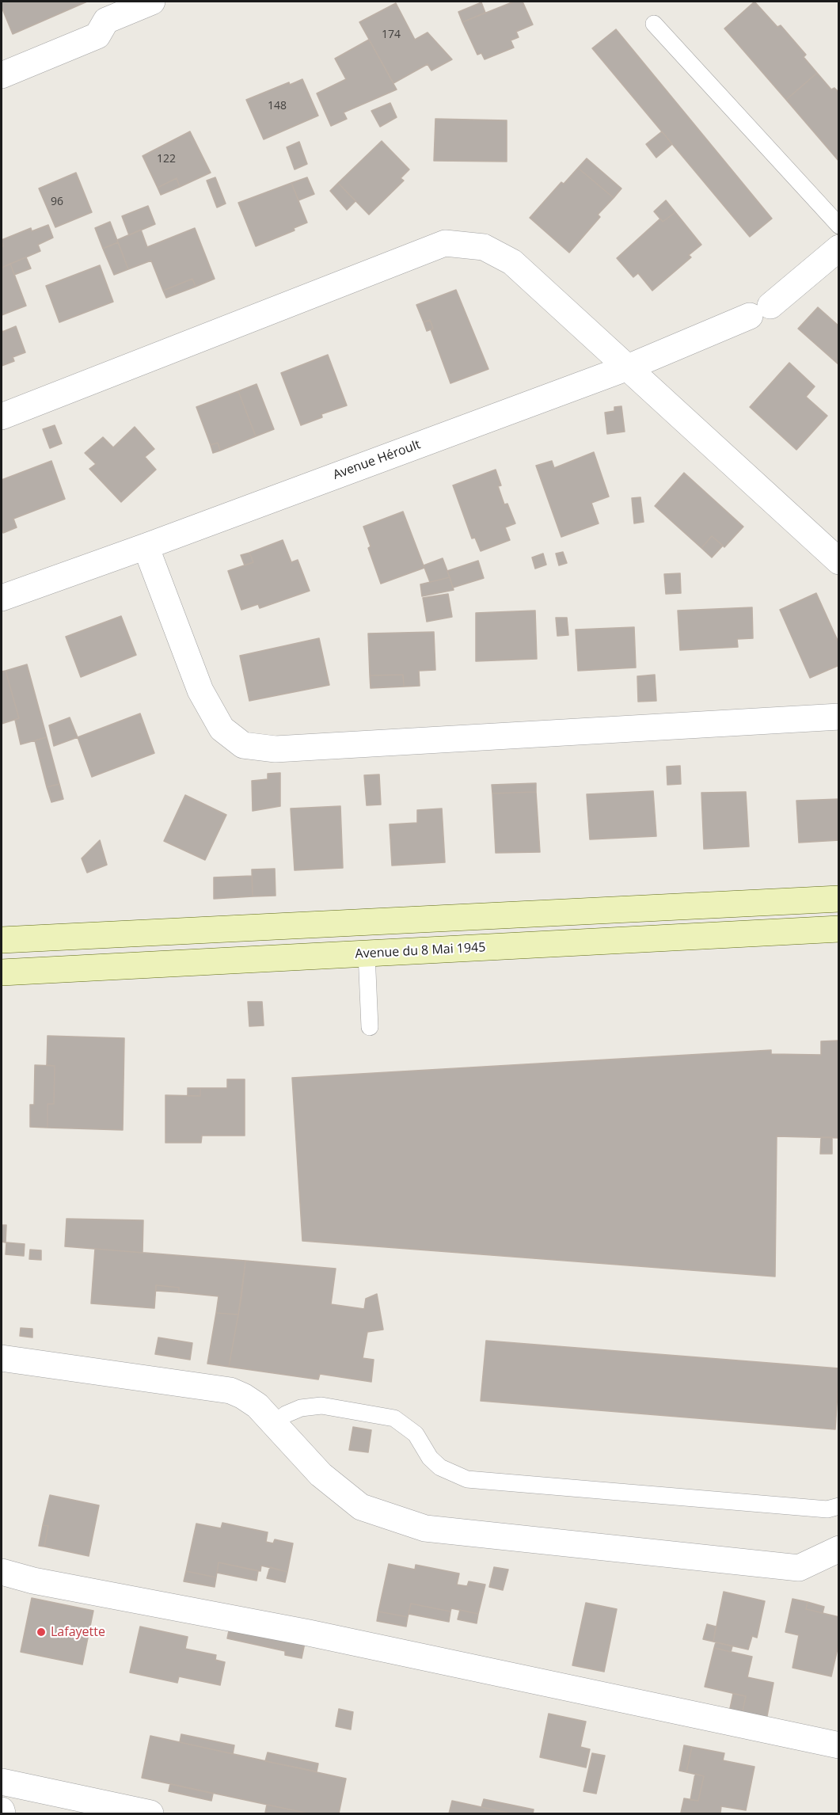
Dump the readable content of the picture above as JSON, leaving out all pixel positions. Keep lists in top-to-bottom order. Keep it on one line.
{"streets":{"main road":["Avenue du 8 Mai 1945"],"street":["Avenue Héroult"]},"places":["Lafayette"],"house_numbers":["174","148","122","96"]}
